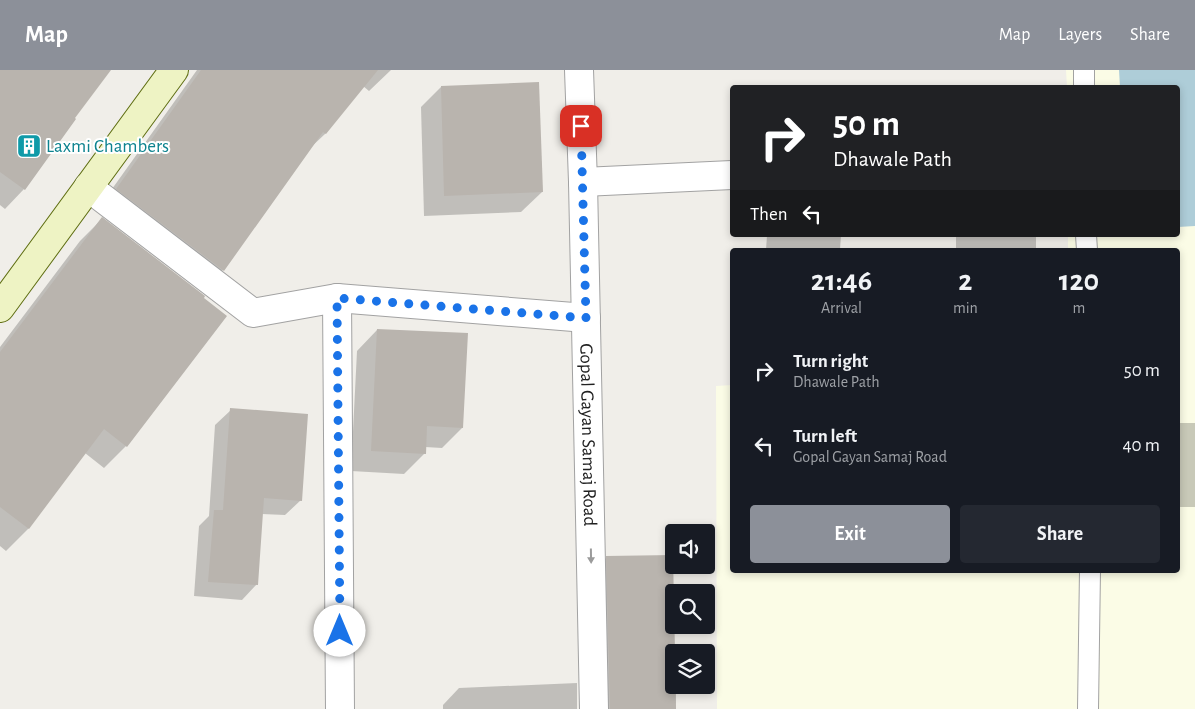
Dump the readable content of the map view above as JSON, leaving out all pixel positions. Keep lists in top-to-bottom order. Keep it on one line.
{"streets":{"street":["Gopal Gayan Samaj Road"]},"one_way":["Gopal Gayan Samaj Road"],"places":{"building":["Laxmi Chambers"]},"page":{"header":"Map","nav":["Map","Layers","Share"],"turn":["50 m","Dhawale Path"],"then":"Then","eta":["21:46","Arrival","2","min","120","m"],"list":[{"name":"Turn right","note":"Dhawale Path","value":"50 m"},{"name":"Turn left","note":"Gopal Gayan Samaj Road","value":"40 m"}],"buttons":["Exit","Share"]}}
